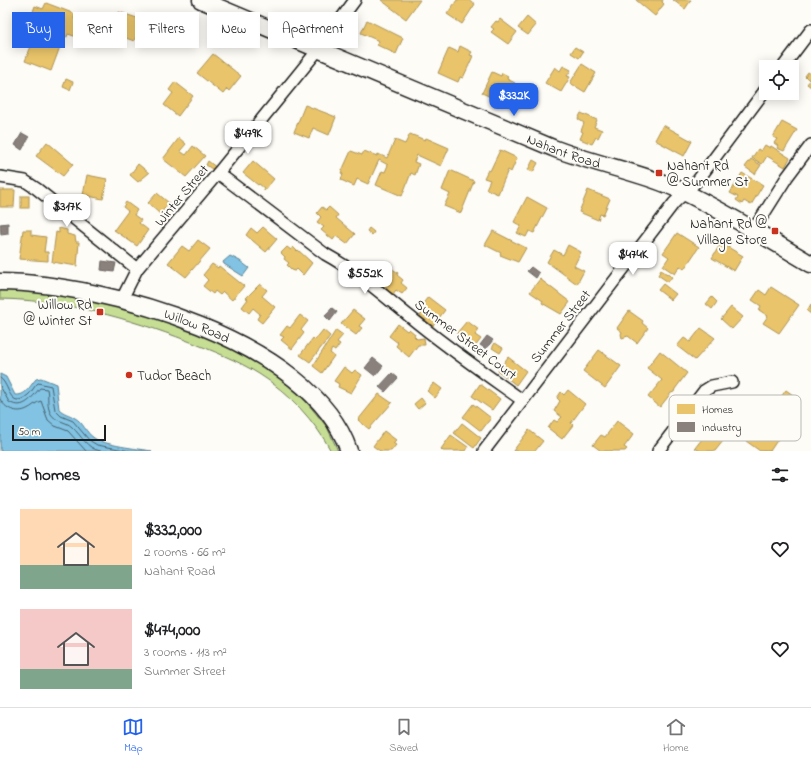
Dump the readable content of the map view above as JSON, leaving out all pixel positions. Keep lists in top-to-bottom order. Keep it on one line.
{"streets":{"main road":["Nahant Road","Willow Road"],"street":["Winter Street","Summer Street","Summer Street Court"]},"crossings":[["Nahant Road","Winter Street"],["Nahant Road","Summer Street"],["Winter Street","Willow Road"],["Winter Street","Summer Street Court"],["Summer Street","Summer Street Court"]],"places":{"transit":["Nahant Rd @ Summer St","Nahant Rd @ Village Store","Willow Rd @ Winter St"],"other":["Tudor Beach"]},"legend":["Homes","Industry"],"scale_bar":"50 m","page":{"chip":["Buy","Rent","Filters","New","Apartment"],"price":["$332K","$479K","$317K","$474K","$552K"],"scale":"50 m","heading":"5 homes","list":[{"name":"$332,000","note":"2 rooms · 66 m² · Nahant Road"},{"name":"$474,000","note":"3 rooms · 113 m² · Summer Street"}],"tabs":["Map","Saved","Home"]}}
